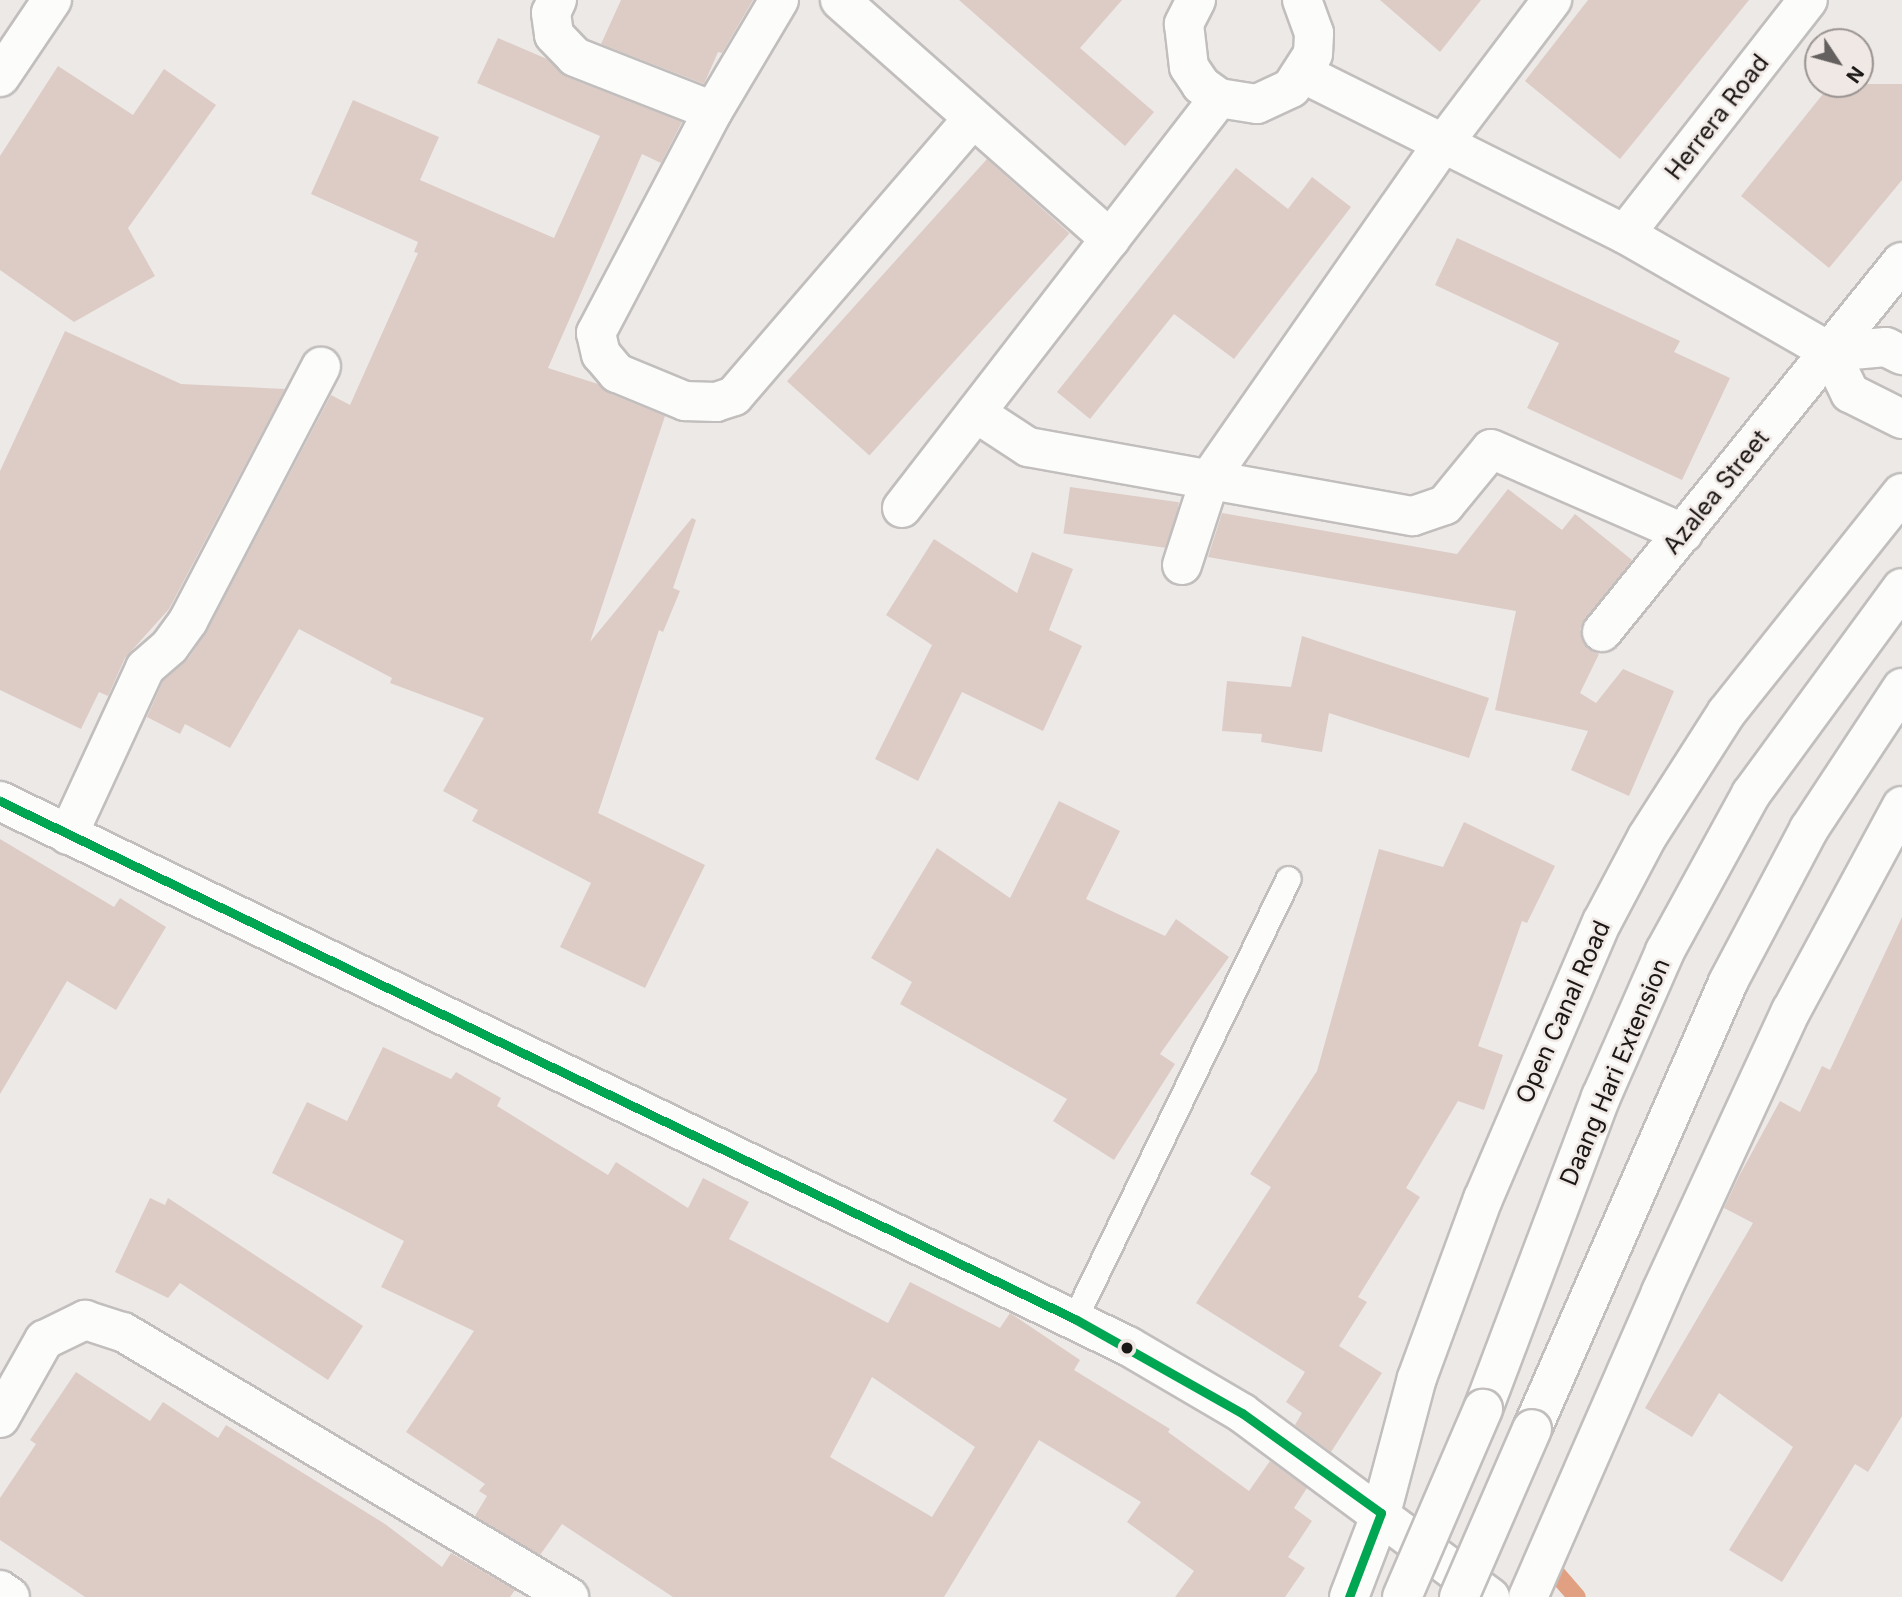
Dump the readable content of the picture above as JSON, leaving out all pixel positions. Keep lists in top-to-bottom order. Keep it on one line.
{"streets":{"street":["Herrera Road","Azalea Street","Open Canal Road","Daang Hari Extension"]},"north":"bottom right"}
